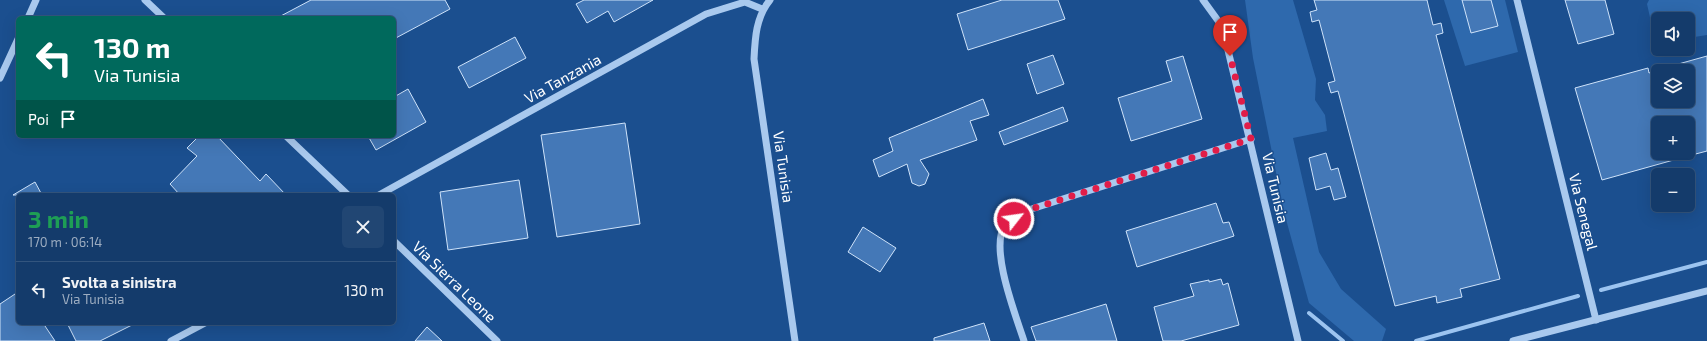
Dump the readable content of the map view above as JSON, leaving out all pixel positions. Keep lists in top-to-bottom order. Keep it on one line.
{"streets":{"street":["Via Tanzania","Via Tunisia","Via Senegal","Via Sierra Leone"]},"crossings":[["Via Tanzania","Via Tunisia"]],"page":{"map_buttons":["+","−"],"turn":["130 m","Via Tunisia"],"then":"Poi","heading":["3 min","170 m · 06:14"],"list":[{"name":"Svolta a sinistra","note":"Via Tunisia","value":"130 m"}]}}
